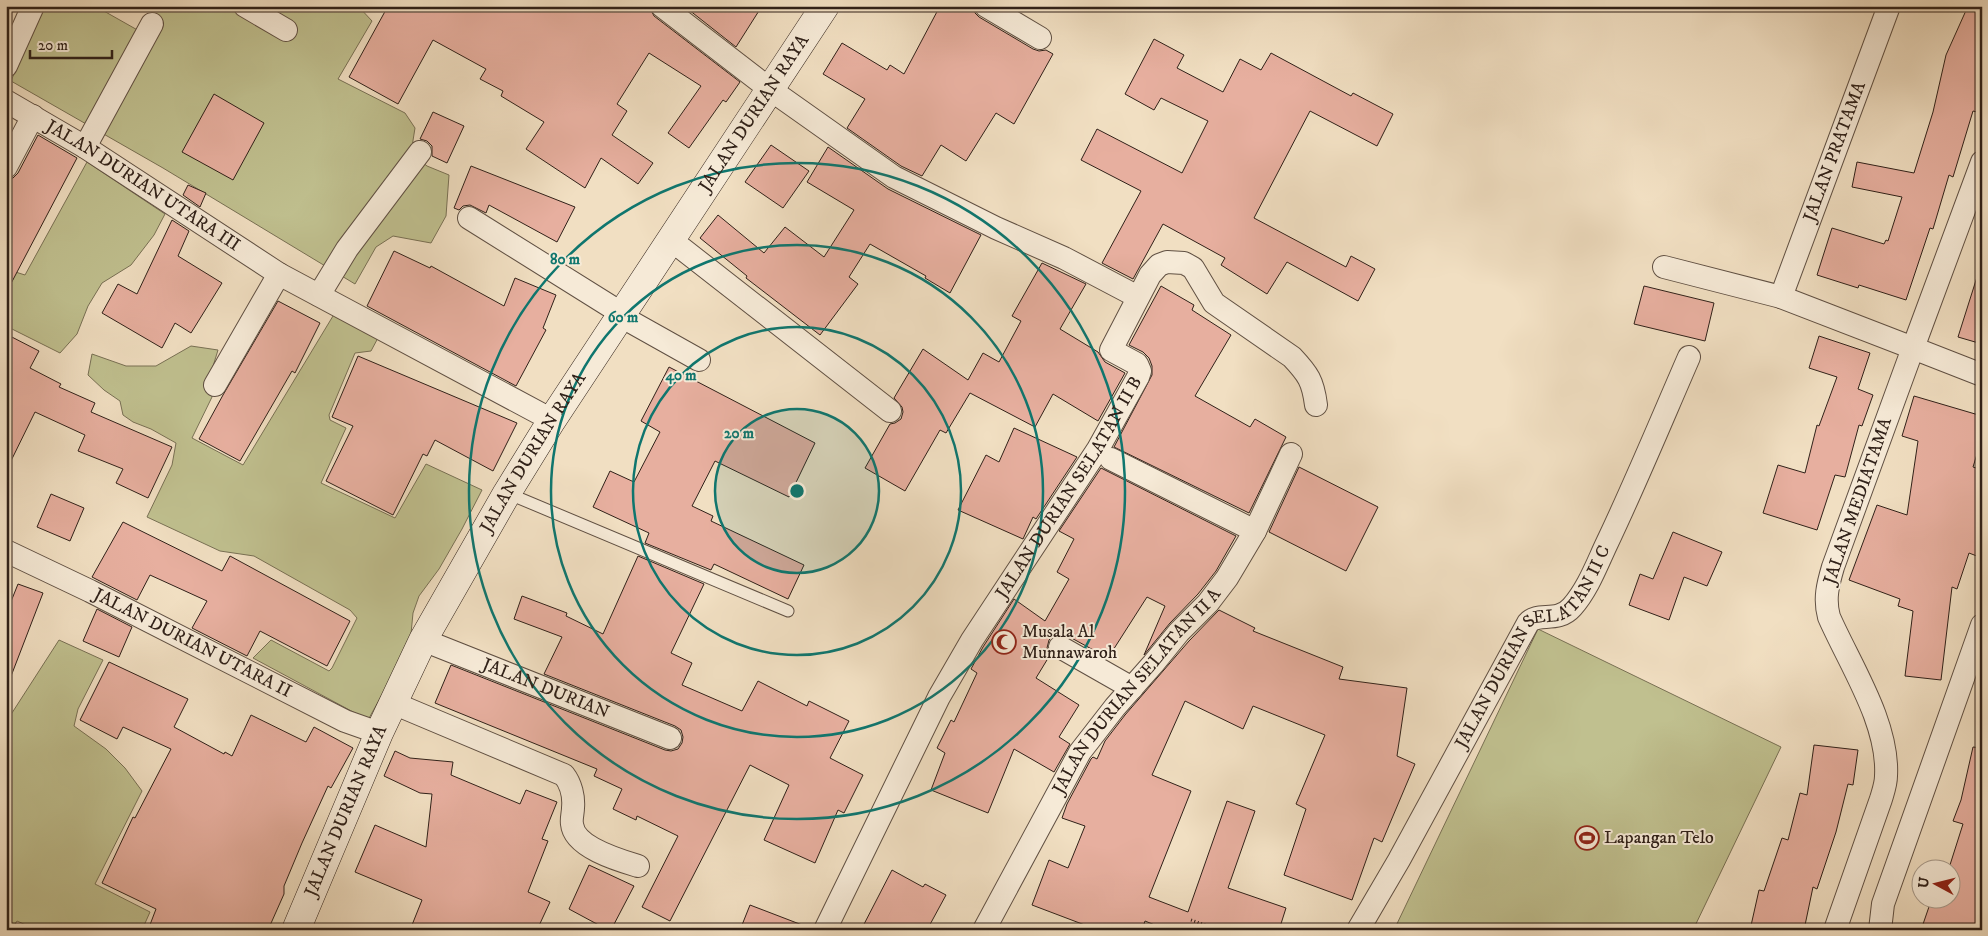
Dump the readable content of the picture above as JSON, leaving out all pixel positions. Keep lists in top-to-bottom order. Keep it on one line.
{"streets":{"main road":["JALAN DURIAN RAYA"],"street":["JALAN PRATAMA","JALAN DURIAN UTARA III","JALAN DURIAN SELATAN II B","JALAN MEDIATAMA","JALAN DURIAN UTARA II","JALAN DURIAN SELATAN II C","JALAN DURIAN","JALAN DURIAN SELATAN II A"]},"crossings":[["JALAN DURIAN RAYA","JALAN DURIAN UTARA III"],["JALAN DURIAN RAYA","JALAN DURIAN UTARA II"],["JALAN DURIAN RAYA","JALAN DURIAN"]],"places":{"mosque":["Musala Al Munnawaroh"],"sports":["Lapangan Telo"]},"scale_bar":"20 m","north":"left","rings":["80 m","60 m","40 m","20 m"]}
